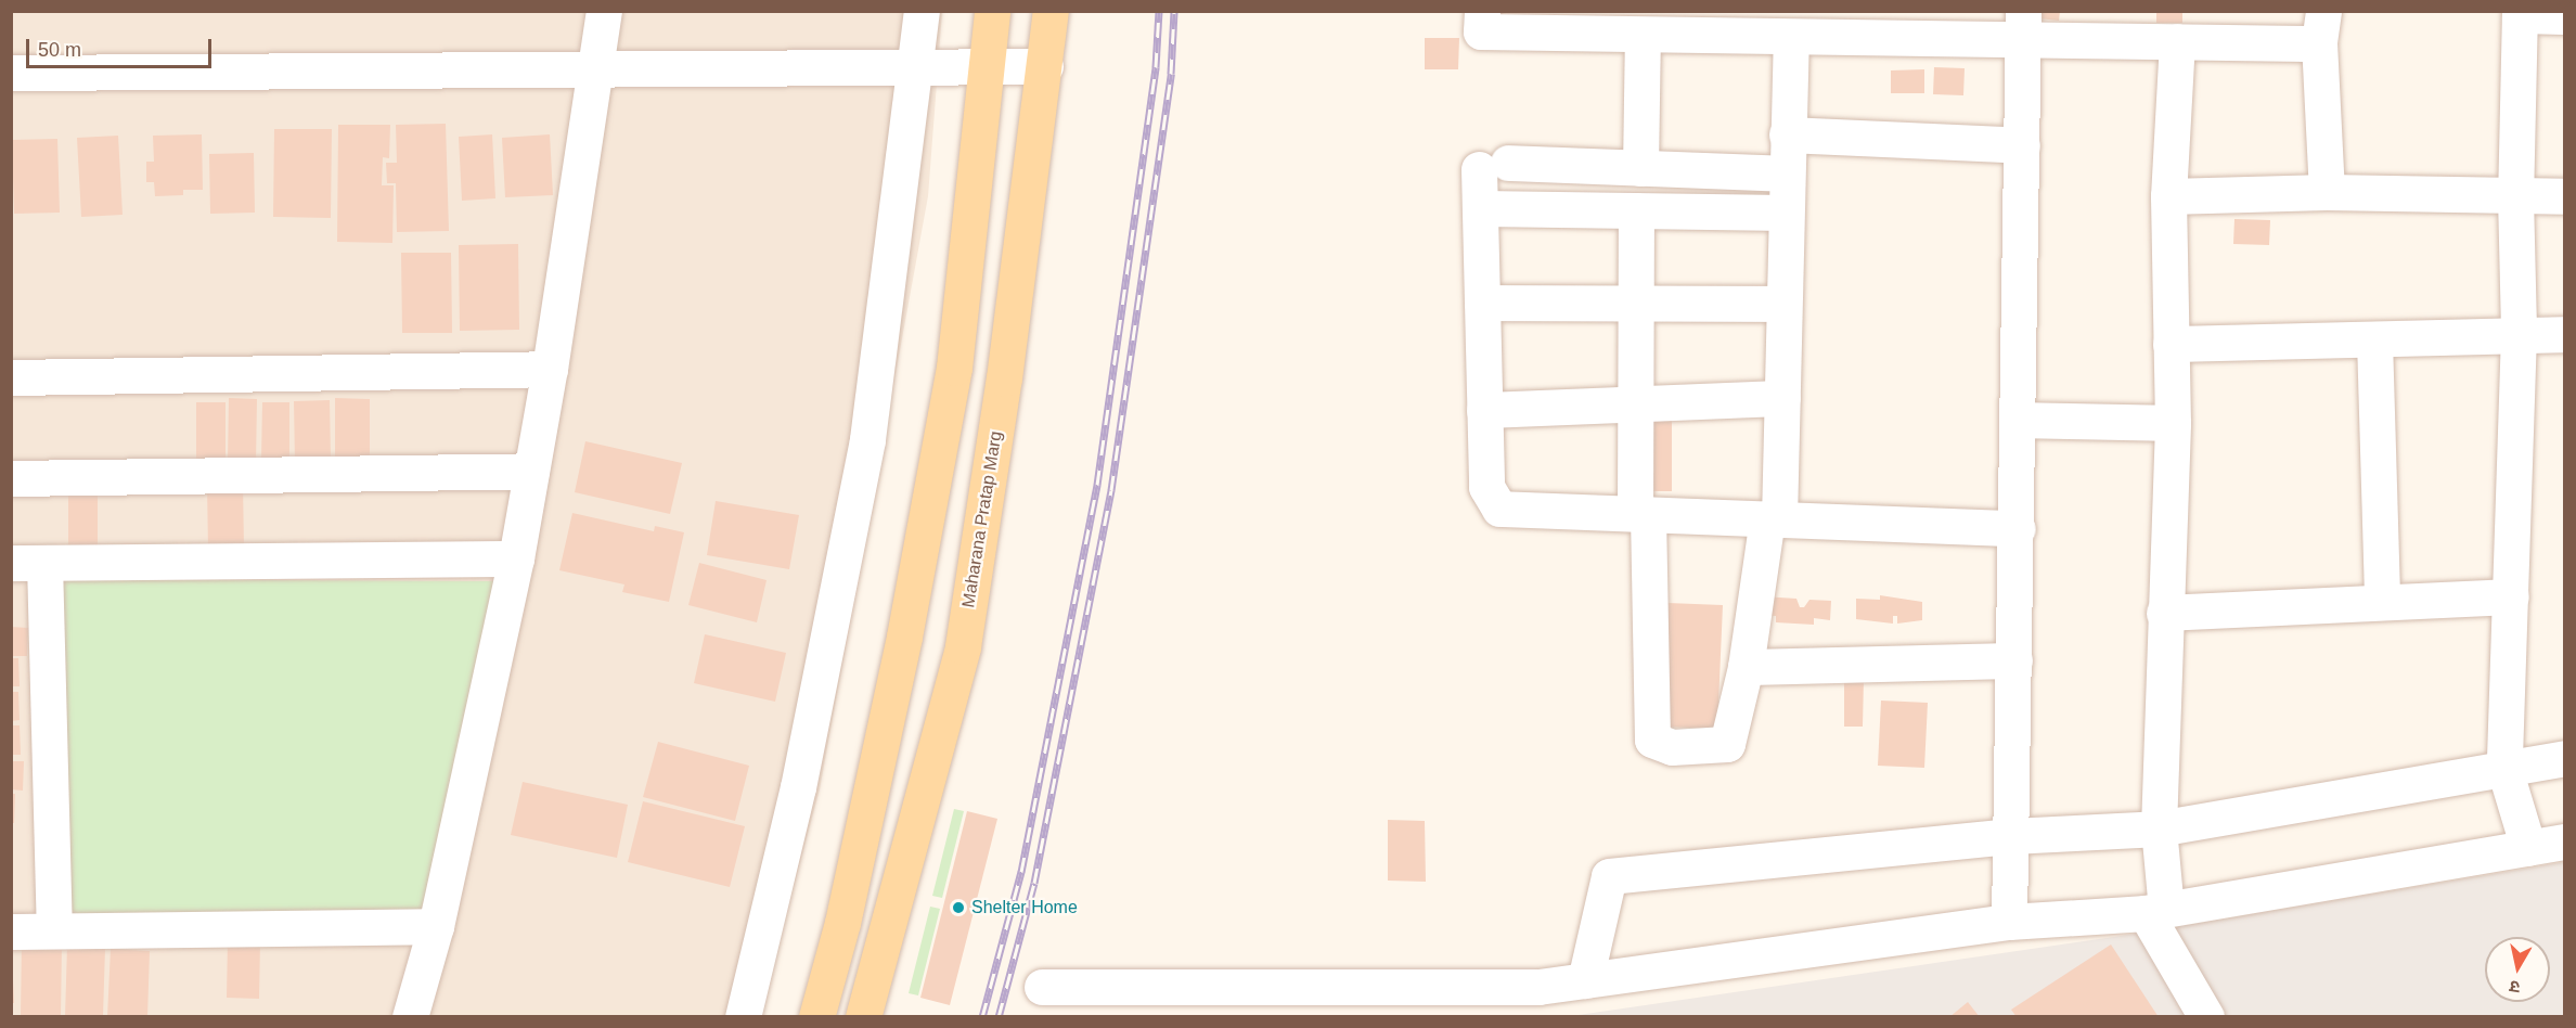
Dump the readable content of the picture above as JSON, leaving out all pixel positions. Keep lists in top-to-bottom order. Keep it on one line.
{"streets":{"main road":["Maharana Pratap Marg"]},"places":["Shelter Home"],"scale_bar":"50 m","north":"bottom"}
